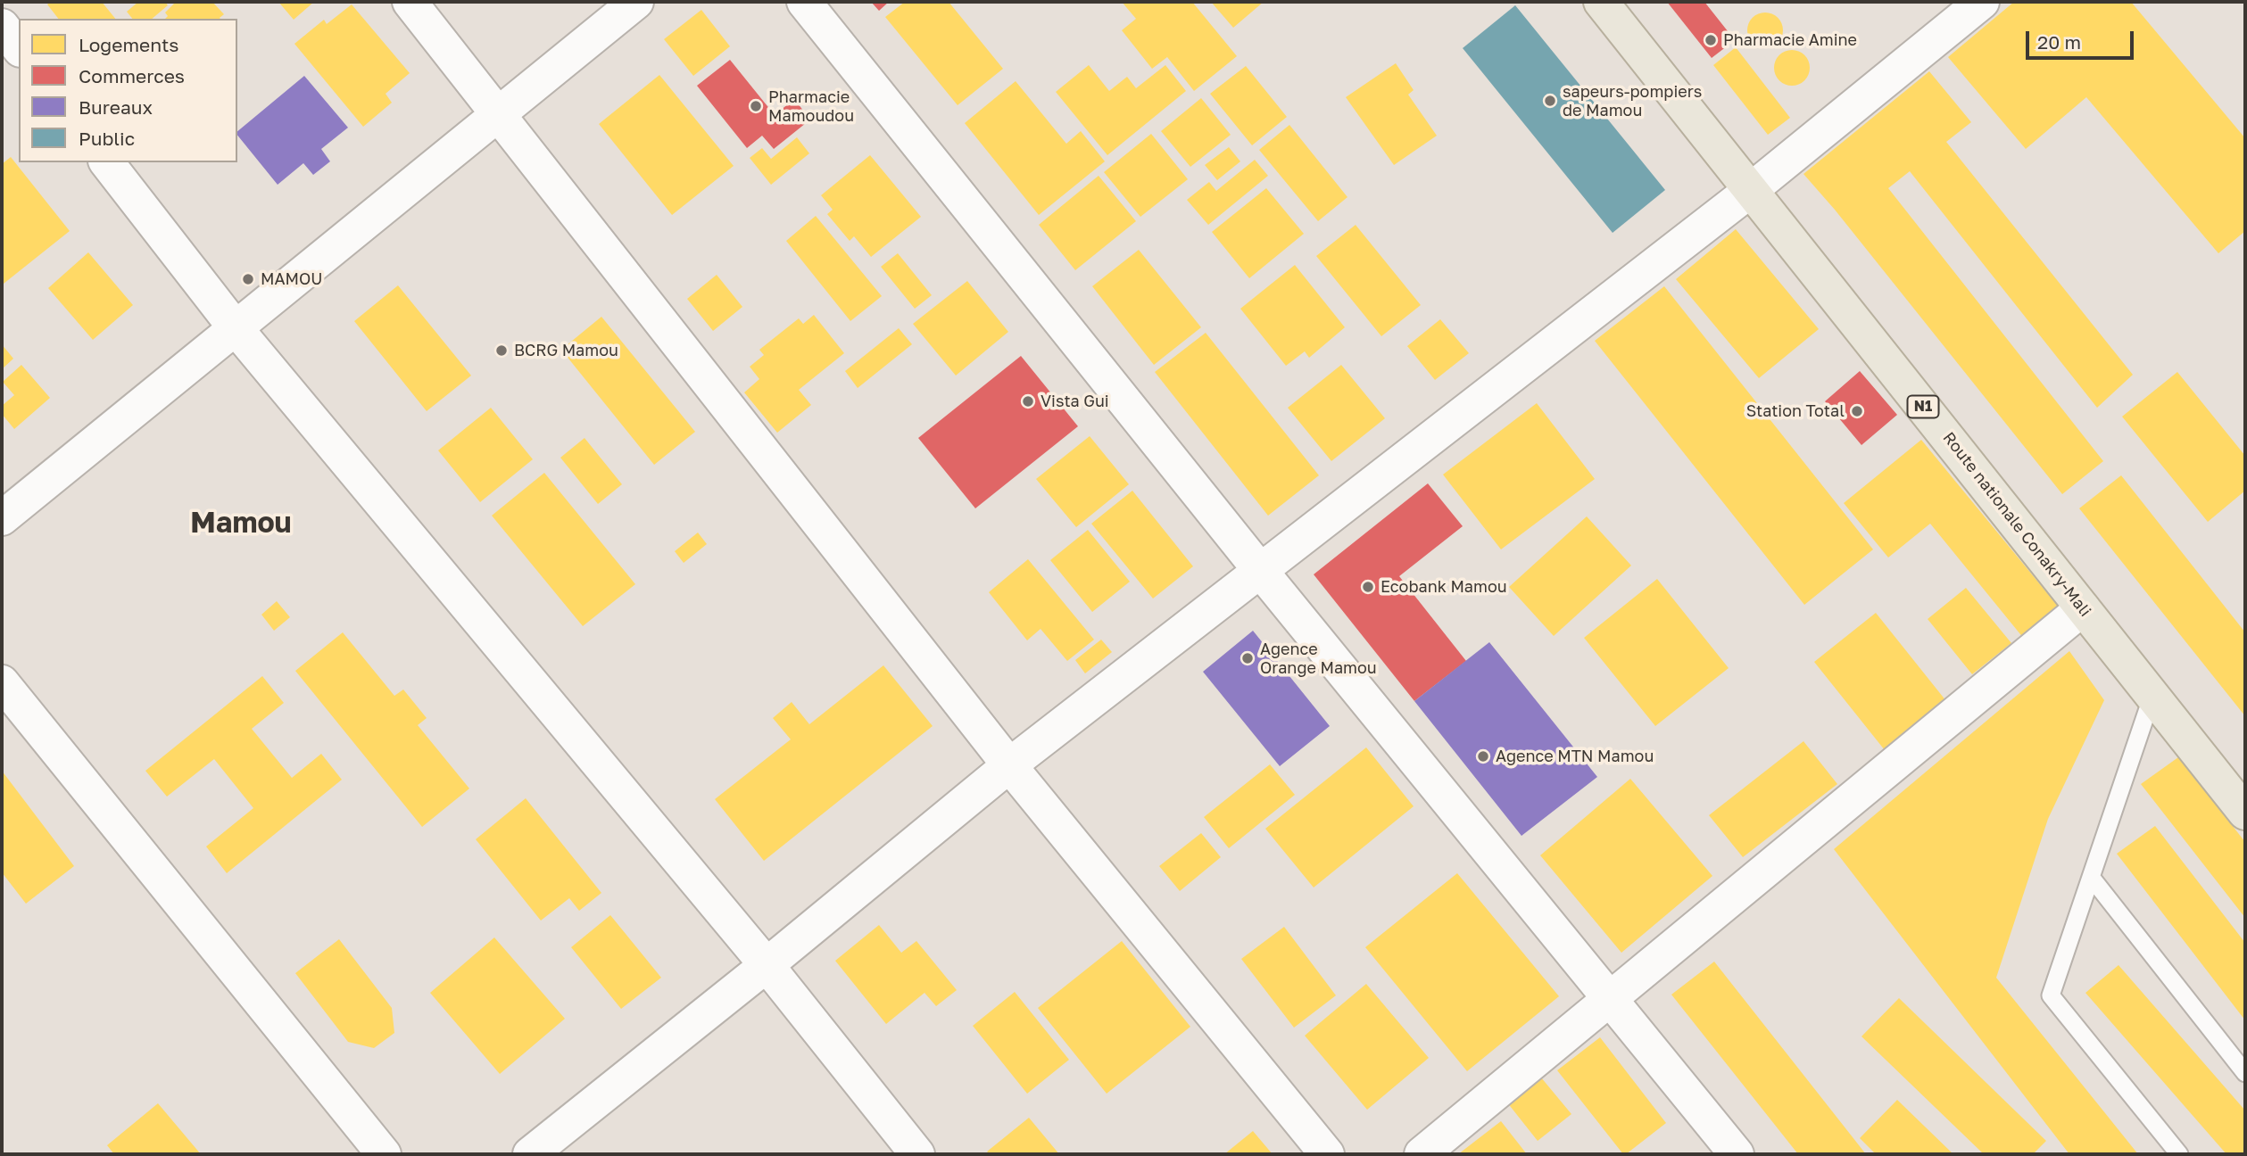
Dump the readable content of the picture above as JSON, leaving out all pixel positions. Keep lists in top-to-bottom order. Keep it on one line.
{"streets":{"highway":["N1","Route nationale Conakry-Mali"]},"districts":["Mamou"],"places":["Pharmacie Amine","sapeurs-pompiers de Mamou","Pharmacie Mamoudou","MAMOU","BCRG Mamou","Vista Gui","Station Total","Ecobank Mamou","Agence Orange Mamou","Agence MTN Mamou"],"legend":["Logements","Commerces","Bureaux","Public"],"scale_bar":"20 m"}
